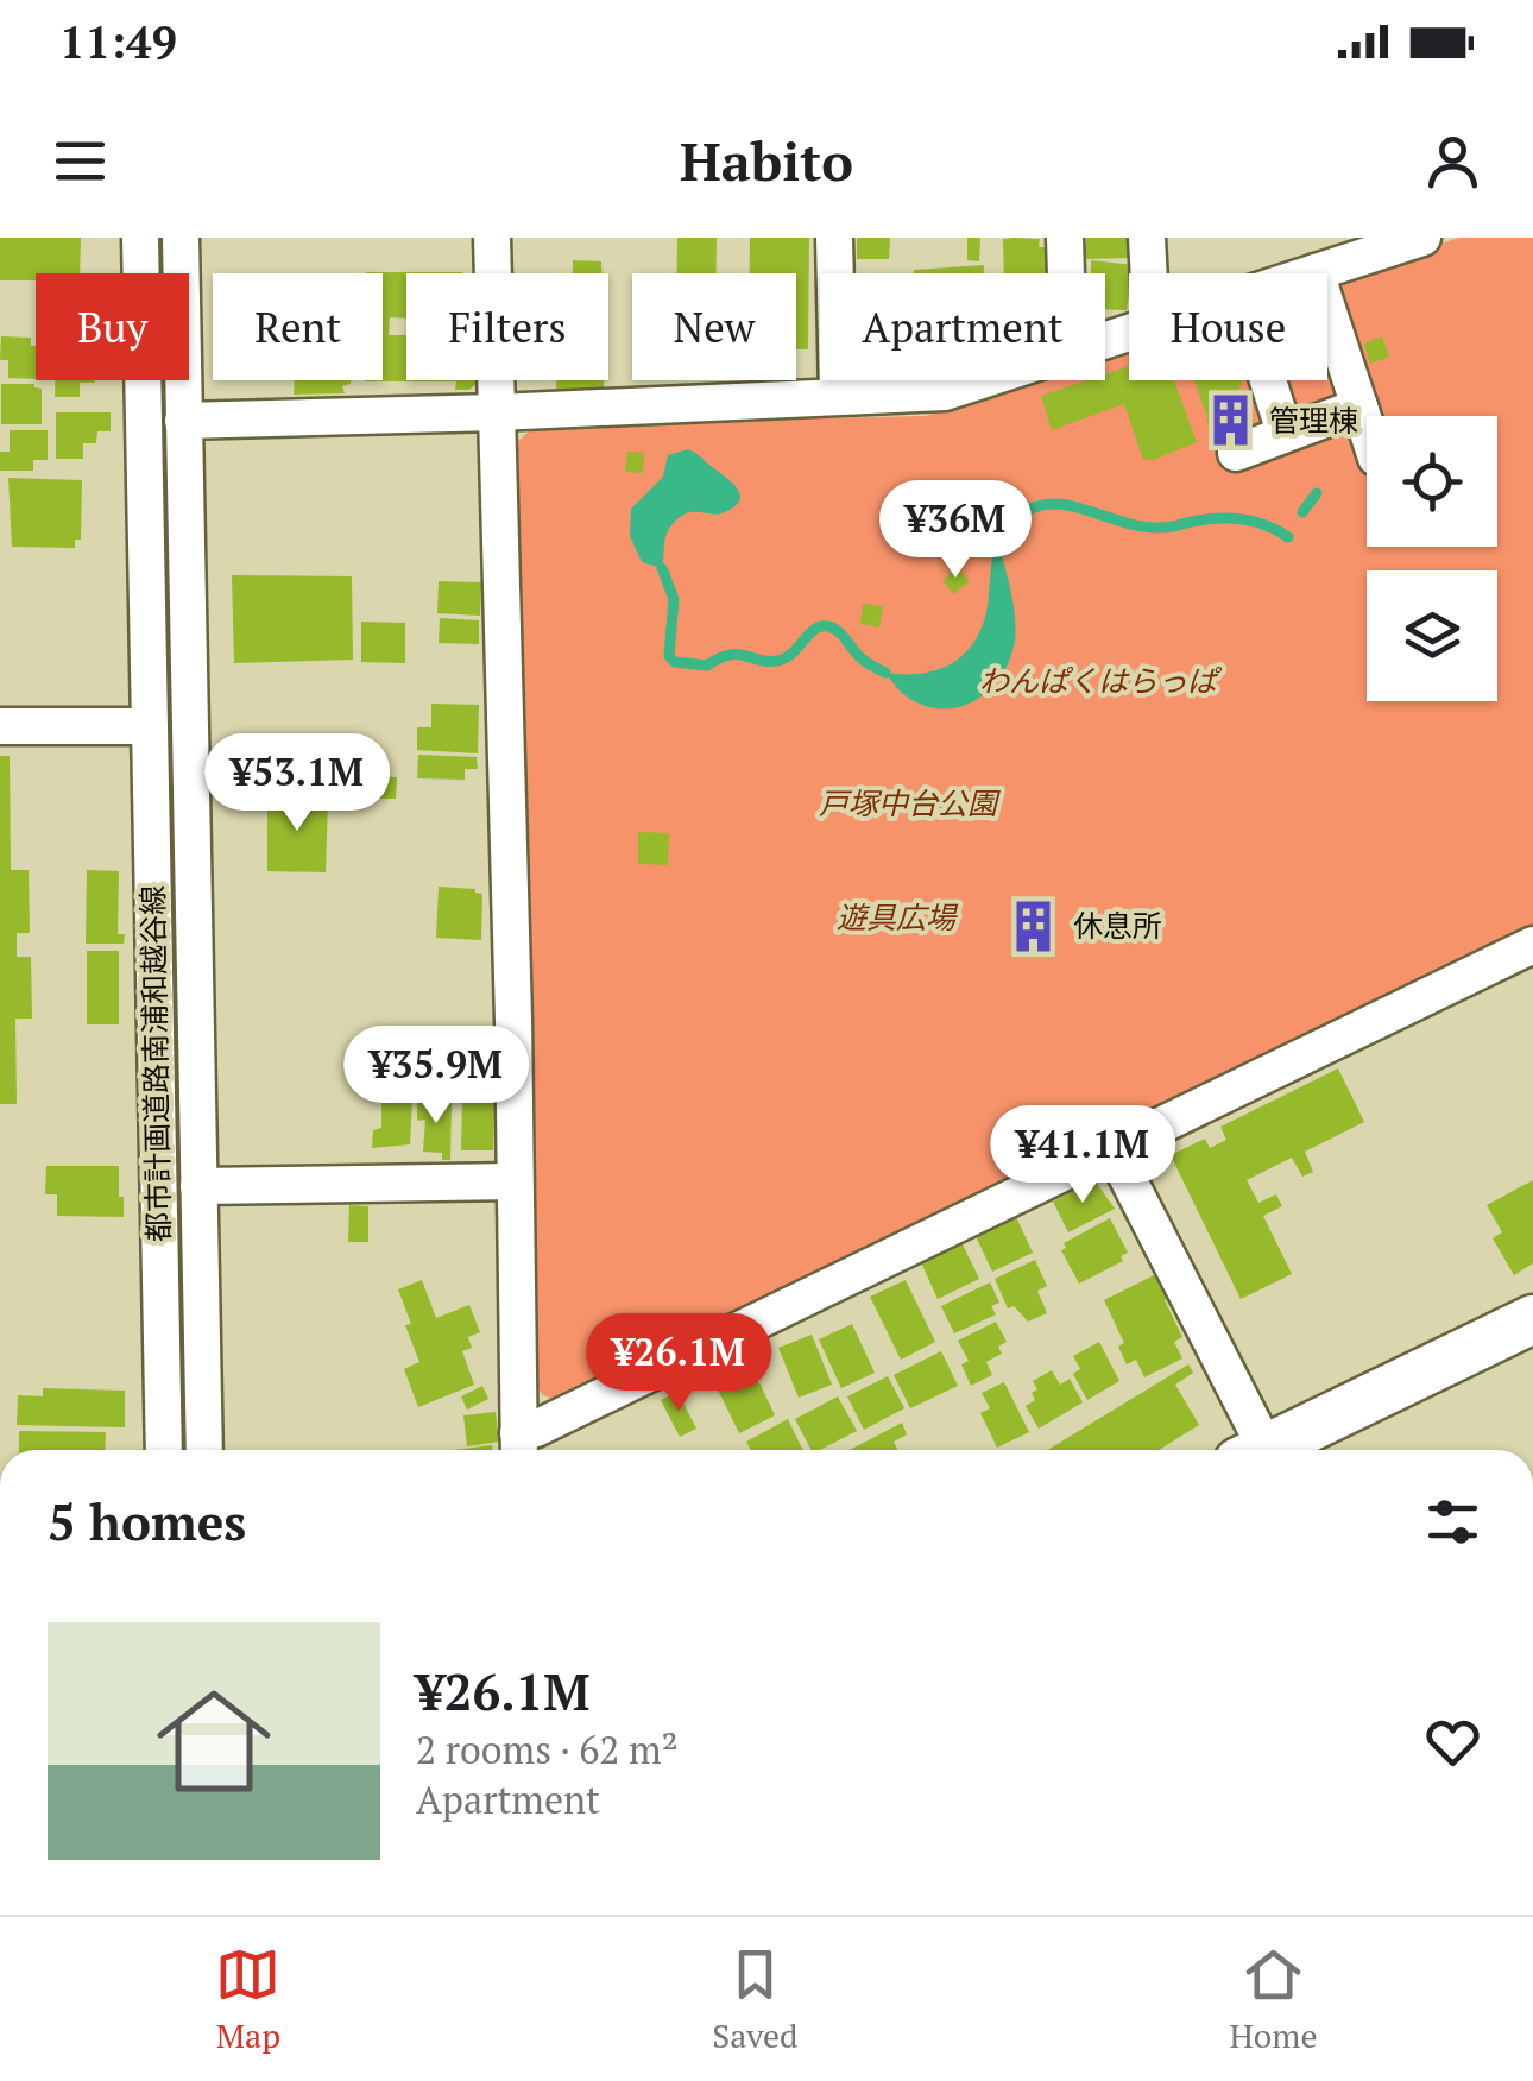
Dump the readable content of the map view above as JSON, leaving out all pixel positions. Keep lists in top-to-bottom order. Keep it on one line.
{"streets":{"street":["都市計画道路南浦和越谷線"]},"parks":["わんぱくはらっぱ","戸塚中台公園","遊具広場"],"places":{"building":["管理棟","休息所"]},"page":{"status":"11:49","header":"Habito","chip":["Buy","Rent","Filters","New","Apartment","House"],"price":["¥36M","¥53.1M","¥35.9M","¥41.1M","¥26.1M"],"heading":"5 homes","list":[{"name":"¥26.1M","note":"2 rooms · 62 m² · Apartment"}],"tabs":["Map","Saved","Home"]}}
